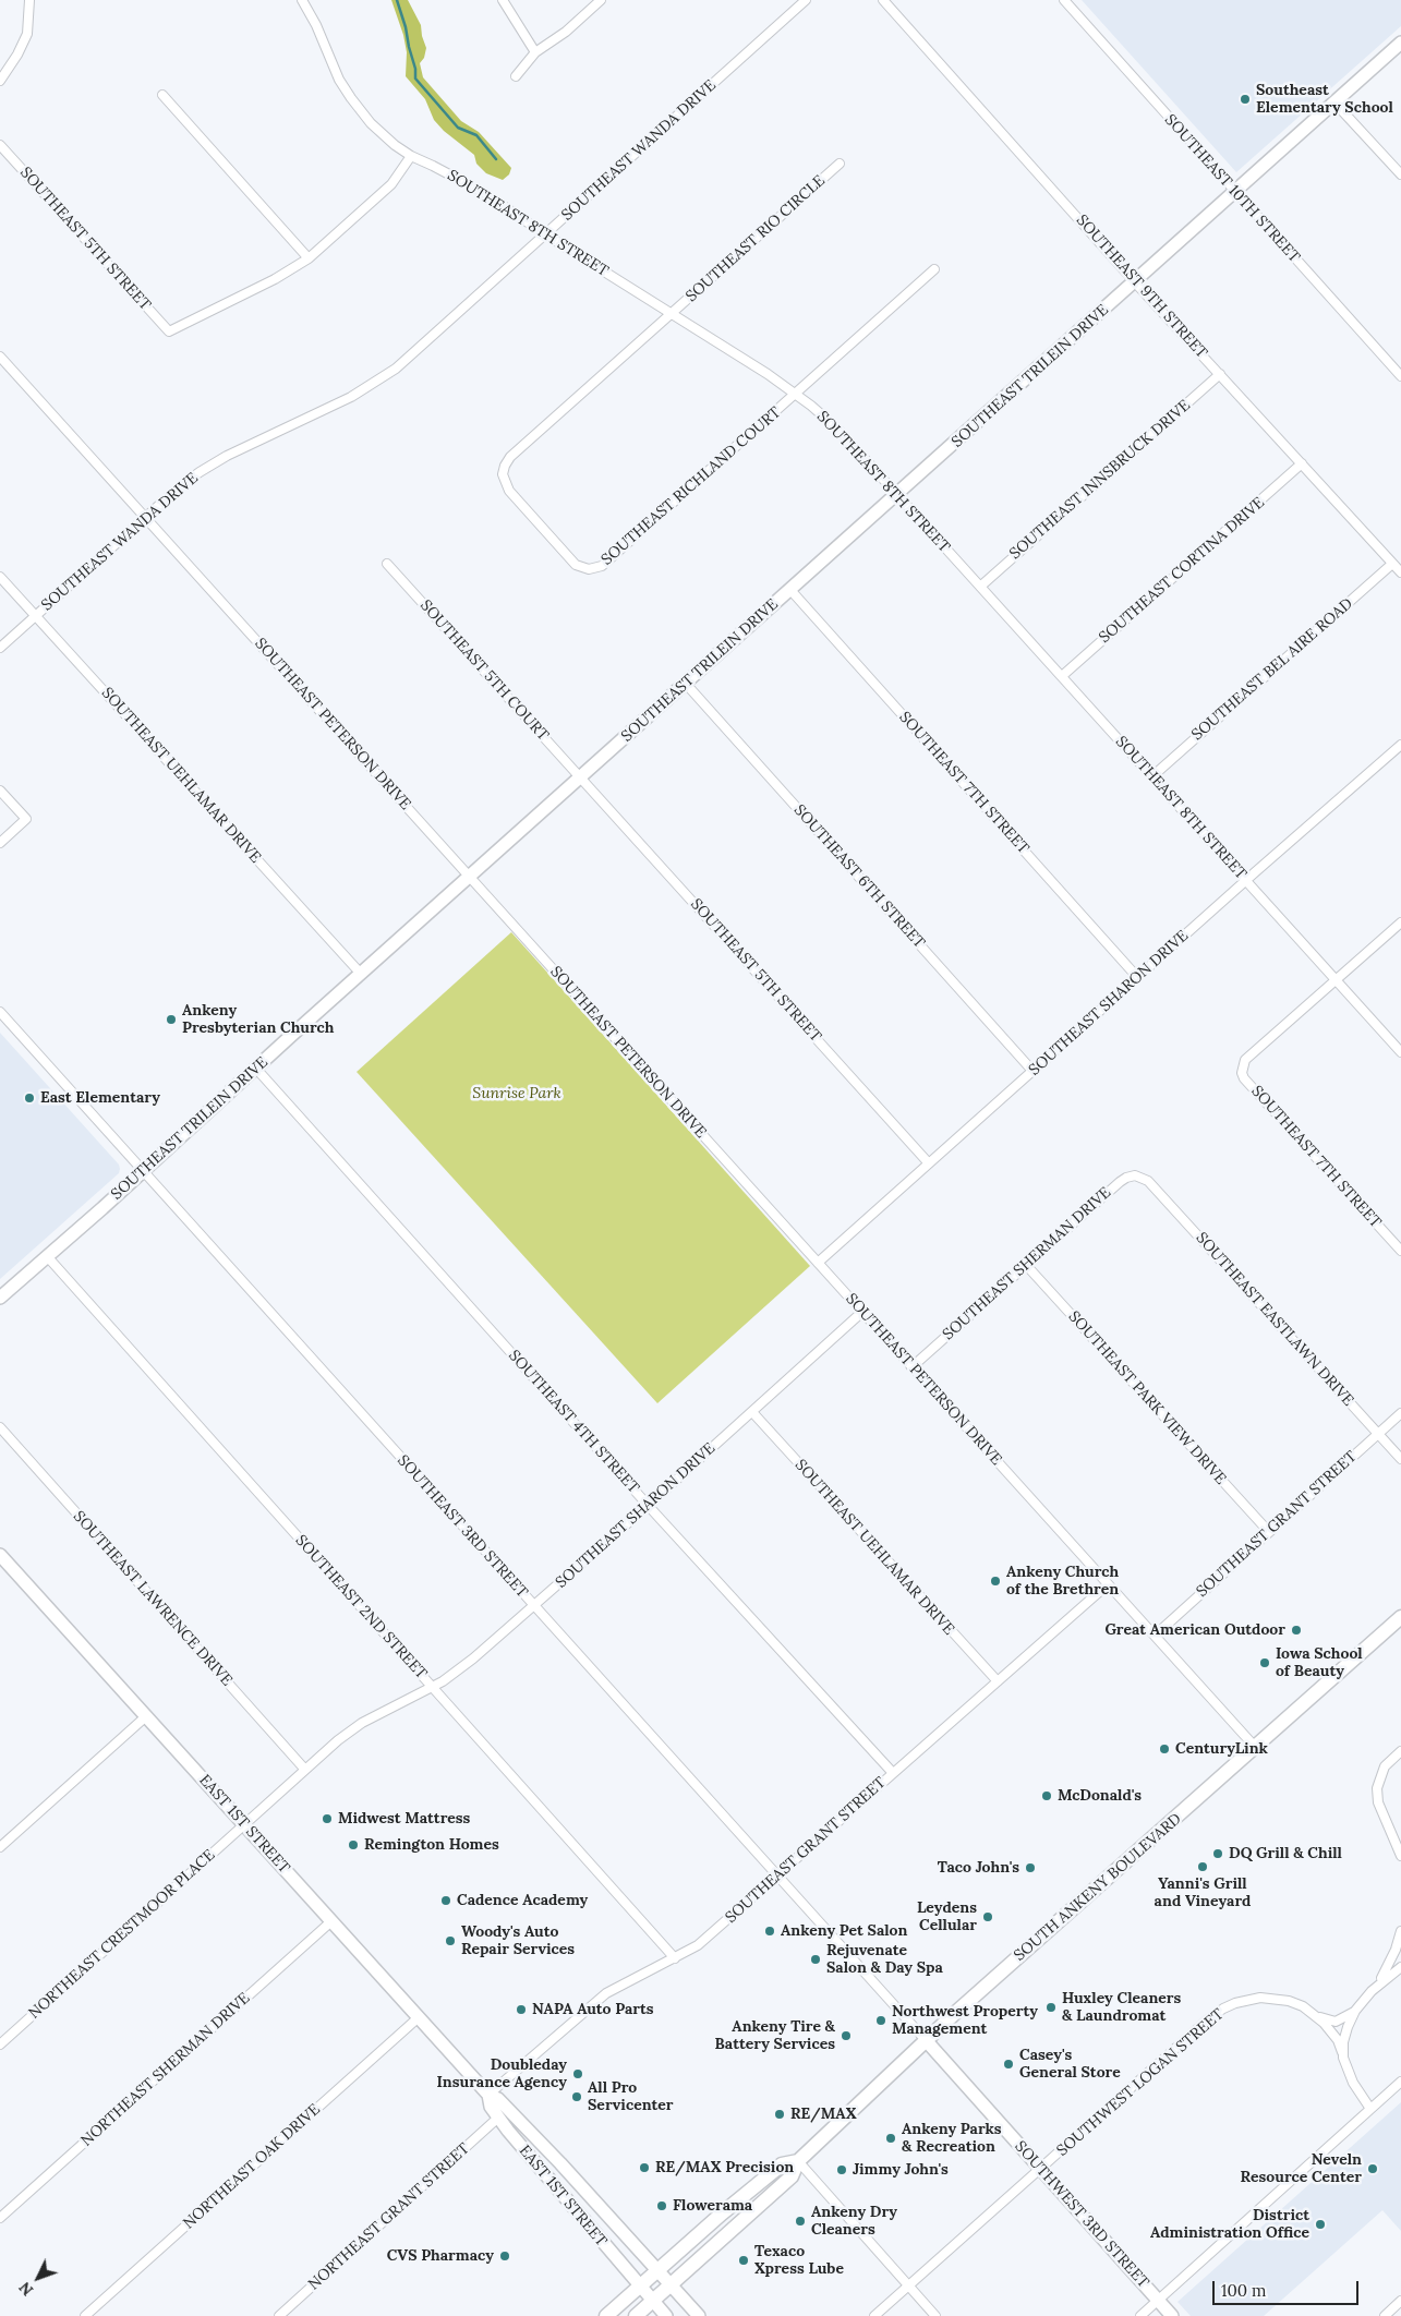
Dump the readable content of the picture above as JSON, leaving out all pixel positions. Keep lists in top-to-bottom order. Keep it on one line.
{"streets":{"main road":["SOUTH ANKENY BOULEVARD"],"street":["SOUTHEAST WANDA DRIVE","SOUTHEAST 10TH STREET","SOUTHEAST 8TH STREET","SOUTHEAST 5TH STREET","SOUTHEAST RIO CIRCLE","SOUTHEAST 9TH STREET","SOUTHEAST TRILEIN DRIVE","SOUTHEAST INNSBRUCK DRIVE","SOUTHEAST RICHLAND COURT","SOUTHEAST CORTINA DRIVE","SOUTHEAST BEL AIRE ROAD","SOUTHEAST 5TH COURT","SOUTHEAST PETERSON DRIVE","SOUTHEAST UEHLAMAR DRIVE","SOUTHEAST 7TH STREET","SOUTHEAST 6TH STREET","SOUTHEAST SHARON DRIVE","SOUTHEAST SHERMAN DRIVE","SOUTHEAST EASTLAWN DRIVE","SOUTHEAST PARK VIEW DRIVE","SOUTHEAST 4TH STREET","SOUTHEAST GRANT STREET","SOUTHEAST 3RD STREET","SOUTHEAST LAWRENCE DRIVE","SOUTHEAST 2ND STREET","EAST 1ST STREET","NORTHEAST CRESTMOOR PLACE","NORTHEAST SHERMAN DRIVE","SOUTHWEST LOGAN STREET","NORTHEAST OAK DRIVE","SOUTHWEST 3RD STREET","NORTHEAST GRANT STREET"]},"crossings":[["SOUTHEAST WANDA DRIVE","SOUTHEAST 8TH STREET"],["SOUTHEAST WANDA DRIVE","SOUTHEAST PETERSON DRIVE"],["SOUTHEAST WANDA DRIVE","SOUTHEAST UEHLAMAR DRIVE"],["SOUTHEAST 10TH STREET","SOUTHEAST TRILEIN DRIVE"],["SOUTHEAST 8TH STREET","SOUTHEAST RIO CIRCLE"],["SOUTHEAST 8TH STREET","SOUTHEAST TRILEIN DRIVE"],["SOUTHEAST 8TH STREET","SOUTHEAST INNSBRUCK DRIVE"],["SOUTHEAST 8TH STREET","SOUTHEAST RICHLAND COURT"],["SOUTHEAST 8TH STREET","SOUTHEAST CORTINA DRIVE"],["SOUTHEAST 8TH STREET","SOUTHEAST BEL AIRE ROAD"],["SOUTHEAST 8TH STREET","SOUTHEAST 7TH STREET"],["SOUTHEAST 8TH STREET","SOUTHEAST SHARON DRIVE"],["SOUTHEAST 5TH STREET","SOUTHEAST TRILEIN DRIVE"],["SOUTHEAST 5TH STREET","SOUTHEAST 5TH COURT"],["SOUTHEAST 5TH STREET","SOUTHEAST SHARON DRIVE"],["SOUTHEAST RIO CIRCLE","SOUTHEAST RICHLAND COURT"],["SOUTHEAST 9TH STREET","SOUTHEAST TRILEIN DRIVE"],["SOUTHEAST 9TH STREET","SOUTHEAST INNSBRUCK DRIVE"],["SOUTHEAST 9TH STREET","SOUTHEAST CORTINA DRIVE"],["SOUTHEAST 9TH STREET","SOUTHEAST BEL AIRE ROAD"],["SOUTHEAST TRILEIN DRIVE","SOUTHEAST 5TH COURT"],["SOUTHEAST TRILEIN DRIVE","SOUTHEAST PETERSON DRIVE"],["SOUTHEAST TRILEIN DRIVE","SOUTHEAST UEHLAMAR DRIVE"],["SOUTHEAST TRILEIN DRIVE","SOUTHEAST 7TH STREET"],["SOUTHEAST TRILEIN DRIVE","SOUTHEAST 6TH STREET"],["SOUTHEAST TRILEIN DRIVE","SOUTHEAST 4TH STREET"],["SOUTHEAST TRILEIN DRIVE","SOUTHEAST 3RD STREET"],["SOUTHEAST TRILEIN DRIVE","SOUTHEAST 2ND STREET"],["SOUTHEAST PETERSON DRIVE","SOUTHEAST SHARON DRIVE"],["SOUTHEAST PETERSON DRIVE","SOUTHEAST SHERMAN DRIVE"],["SOUTHEAST PETERSON DRIVE","SOUTHEAST GRANT STREET"],["SOUTHEAST PETERSON DRIVE","SOUTH ANKENY BOULEVARD"],["SOUTHEAST UEHLAMAR DRIVE","SOUTHEAST SHARON DRIVE"],["SOUTHEAST UEHLAMAR DRIVE","SOUTHEAST GRANT STREET"],["SOUTHEAST 7TH STREET","SOUTHEAST SHARON DRIVE"],["SOUTHEAST 6TH STREET","SOUTHEAST SHARON DRIVE"],["SOUTHEAST SHARON DRIVE","SOUTHEAST 4TH STREET"],["SOUTHEAST SHARON DRIVE","SOUTHEAST 3RD STREET"],["SOUTHEAST SHARON DRIVE","SOUTHEAST LAWRENCE DRIVE"],["SOUTHEAST SHARON DRIVE","SOUTHEAST 2ND STREET"],["SOUTHEAST SHARON DRIVE","EAST 1ST STREET"],["SOUTHEAST SHARON DRIVE","NORTHEAST CRESTMOOR PLACE"],["SOUTHEAST SHERMAN DRIVE","SOUTHEAST EASTLAWN DRIVE"],["SOUTHEAST SHERMAN DRIVE","SOUTHEAST PARK VIEW DRIVE"],["SOUTHEAST EASTLAWN DRIVE","SOUTHEAST GRANT STREET"],["SOUTHEAST PARK VIEW DRIVE","SOUTHEAST GRANT STREET"],["SOUTHEAST 4TH STREET","SOUTHEAST GRANT STREET"],["SOUTHEAST GRANT STREET","SOUTHEAST 3RD STREET"],["SOUTHEAST GRANT STREET","SOUTHEAST 2ND STREET"],["SOUTHEAST GRANT STREET","EAST 1ST STREET"],["SOUTHEAST 3RD STREET","SOUTH ANKENY BOULEVARD"],["SOUTHEAST 3RD STREET","SOUTHWEST 3RD STREET"],["EAST 1ST STREET","SOUTH ANKENY BOULEVARD"],["EAST 1ST STREET","NORTHEAST CRESTMOOR PLACE"],["EAST 1ST STREET","NORTHEAST SHERMAN DRIVE"],["EAST 1ST STREET","NORTHEAST OAK DRIVE"],["EAST 1ST STREET","NORTHEAST GRANT STREET"],["SOUTH ANKENY BOULEVARD","SOUTHWEST 3RD STREET"],["SOUTHWEST LOGAN STREET","SOUTHWEST 3RD STREET"]],"parks":["Sunrise Park"],"places":["Southeast Elementary School","Ankeny Presbyterian Church","East Elementary","Ankeny Church of the Brethren","Great American Outdoor","Iowa School of Beauty","CenturyLink","McDonald's","Midwest Mattress","Remington Homes","DQ Grill & Chill","Yanni's Grill and Vineyard","Taco John's","Cadence Academy","Leydens Cellular","Ankeny Pet Salon","Woody's Auto Repair Services","Rejuvenate Salon & Day Spa","Huxley Cleaners & Laundromat","NAPA Auto Parts","Northwest Property Management","Ankeny Tire & Battery Services","Casey's General Store","Doubleday Insurance Agency","All Pro Servicenter","RE/MAX","Ankeny Parks & Recreation","RE/MAX Precision","Neveln Resource Center","Jimmy John's","Flowerama","Ankeny Dry Cleaners","District Administration Office","CVS Pharmacy","Texaco Xpress Lube"],"scale_bar":"100 m","north":"bottom left"}
